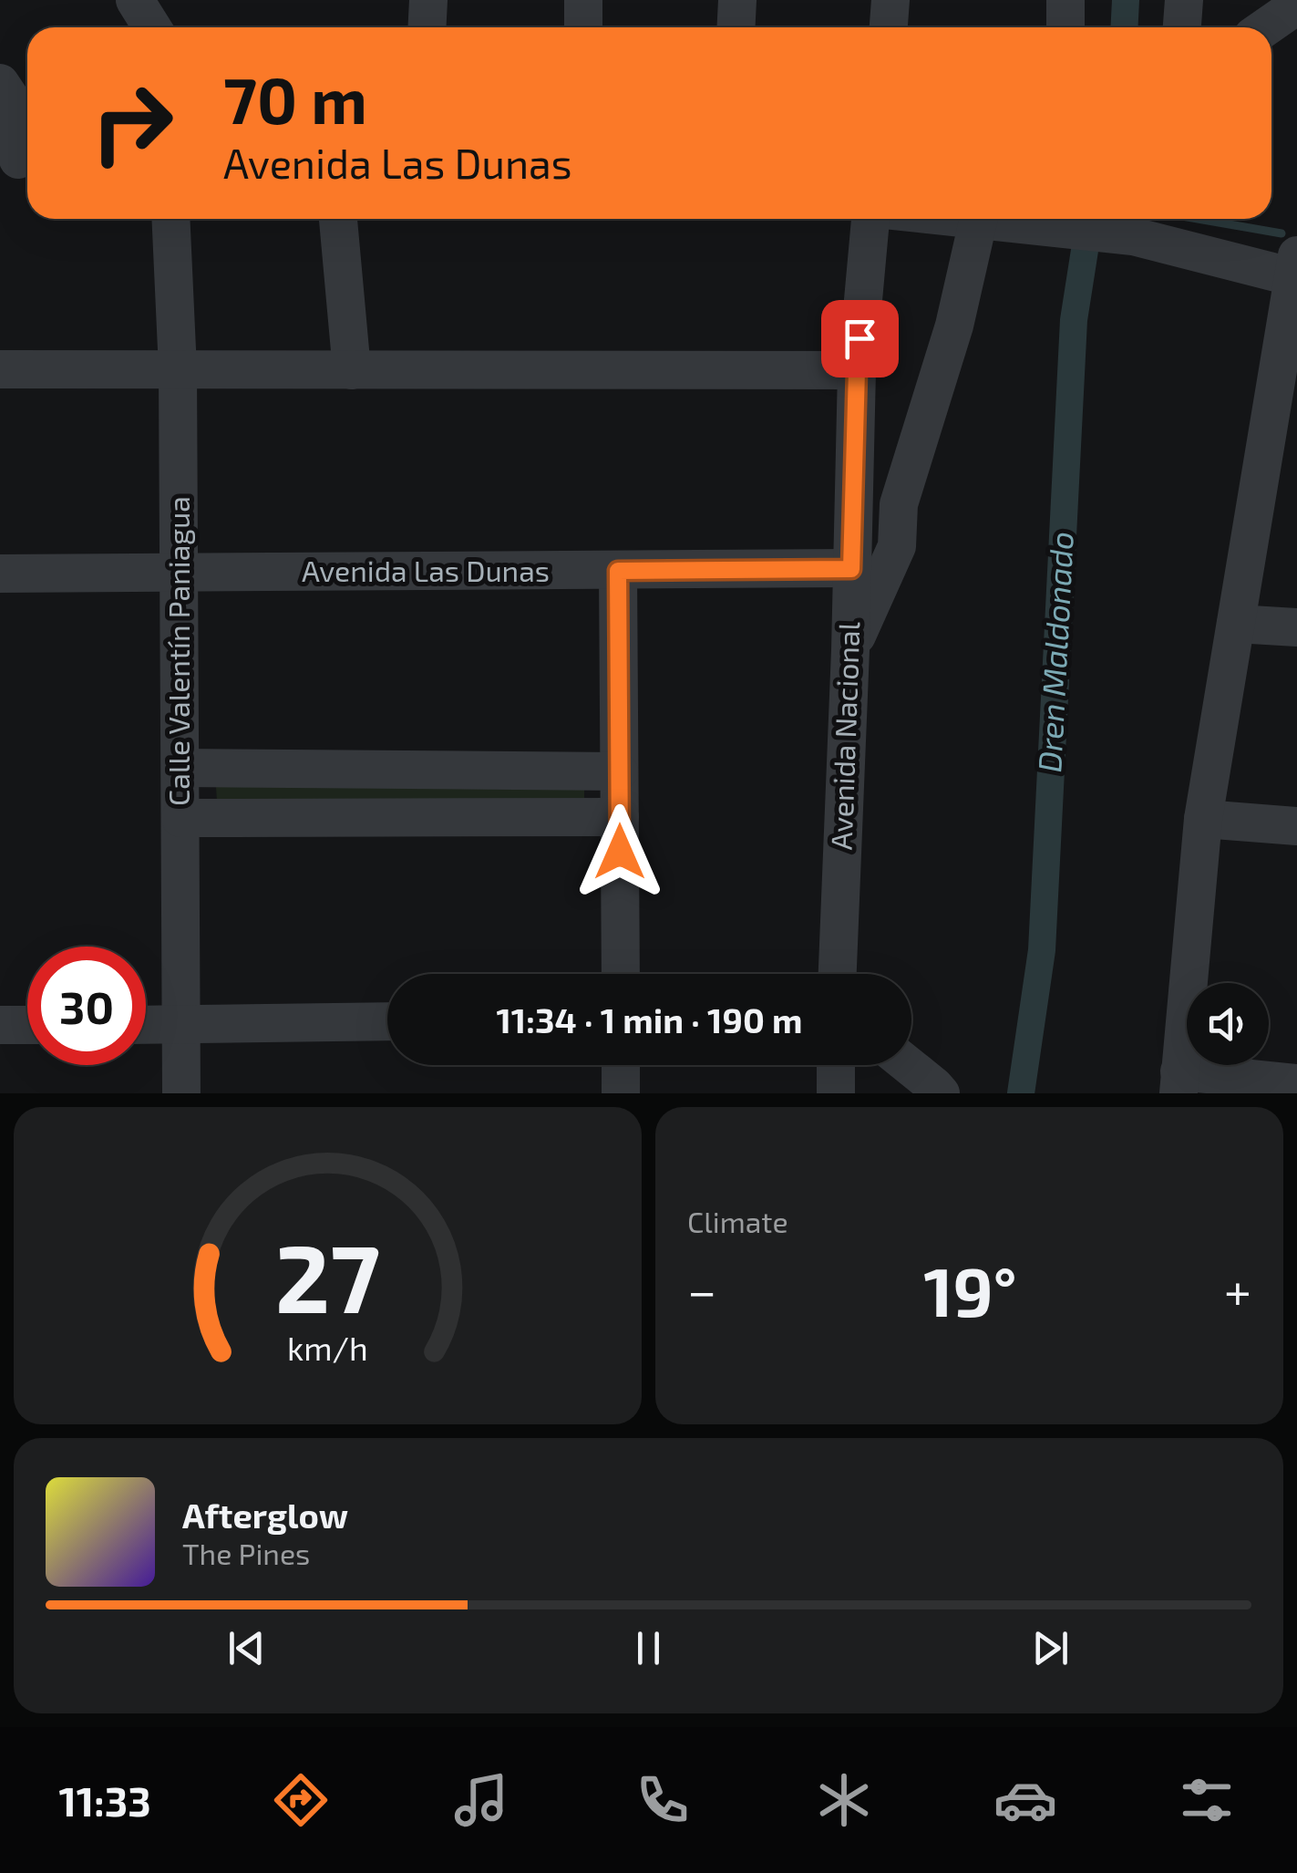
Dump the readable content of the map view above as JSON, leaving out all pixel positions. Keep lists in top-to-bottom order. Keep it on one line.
{"streets":{"street":["Avenida Las Dunas","Calle Valentín Paniagua","Avenida Nacional"]},"crossings":[["Avenida Las Dunas","Calle Valentín Paniagua"],["Avenida Las Dunas","Avenida Nacional"]],"water":["Dren Maldonado"],"page":{"turn":["70 m","Avenida Las Dunas"],"limit":"30","trip":"11:34 · 1 min · 190 m","tile":"Climate","heat":["−","19°","+"],"song":["Afterglow","The Pines"],"tabs":"11:33","gauge":["27","km/h"]}}
